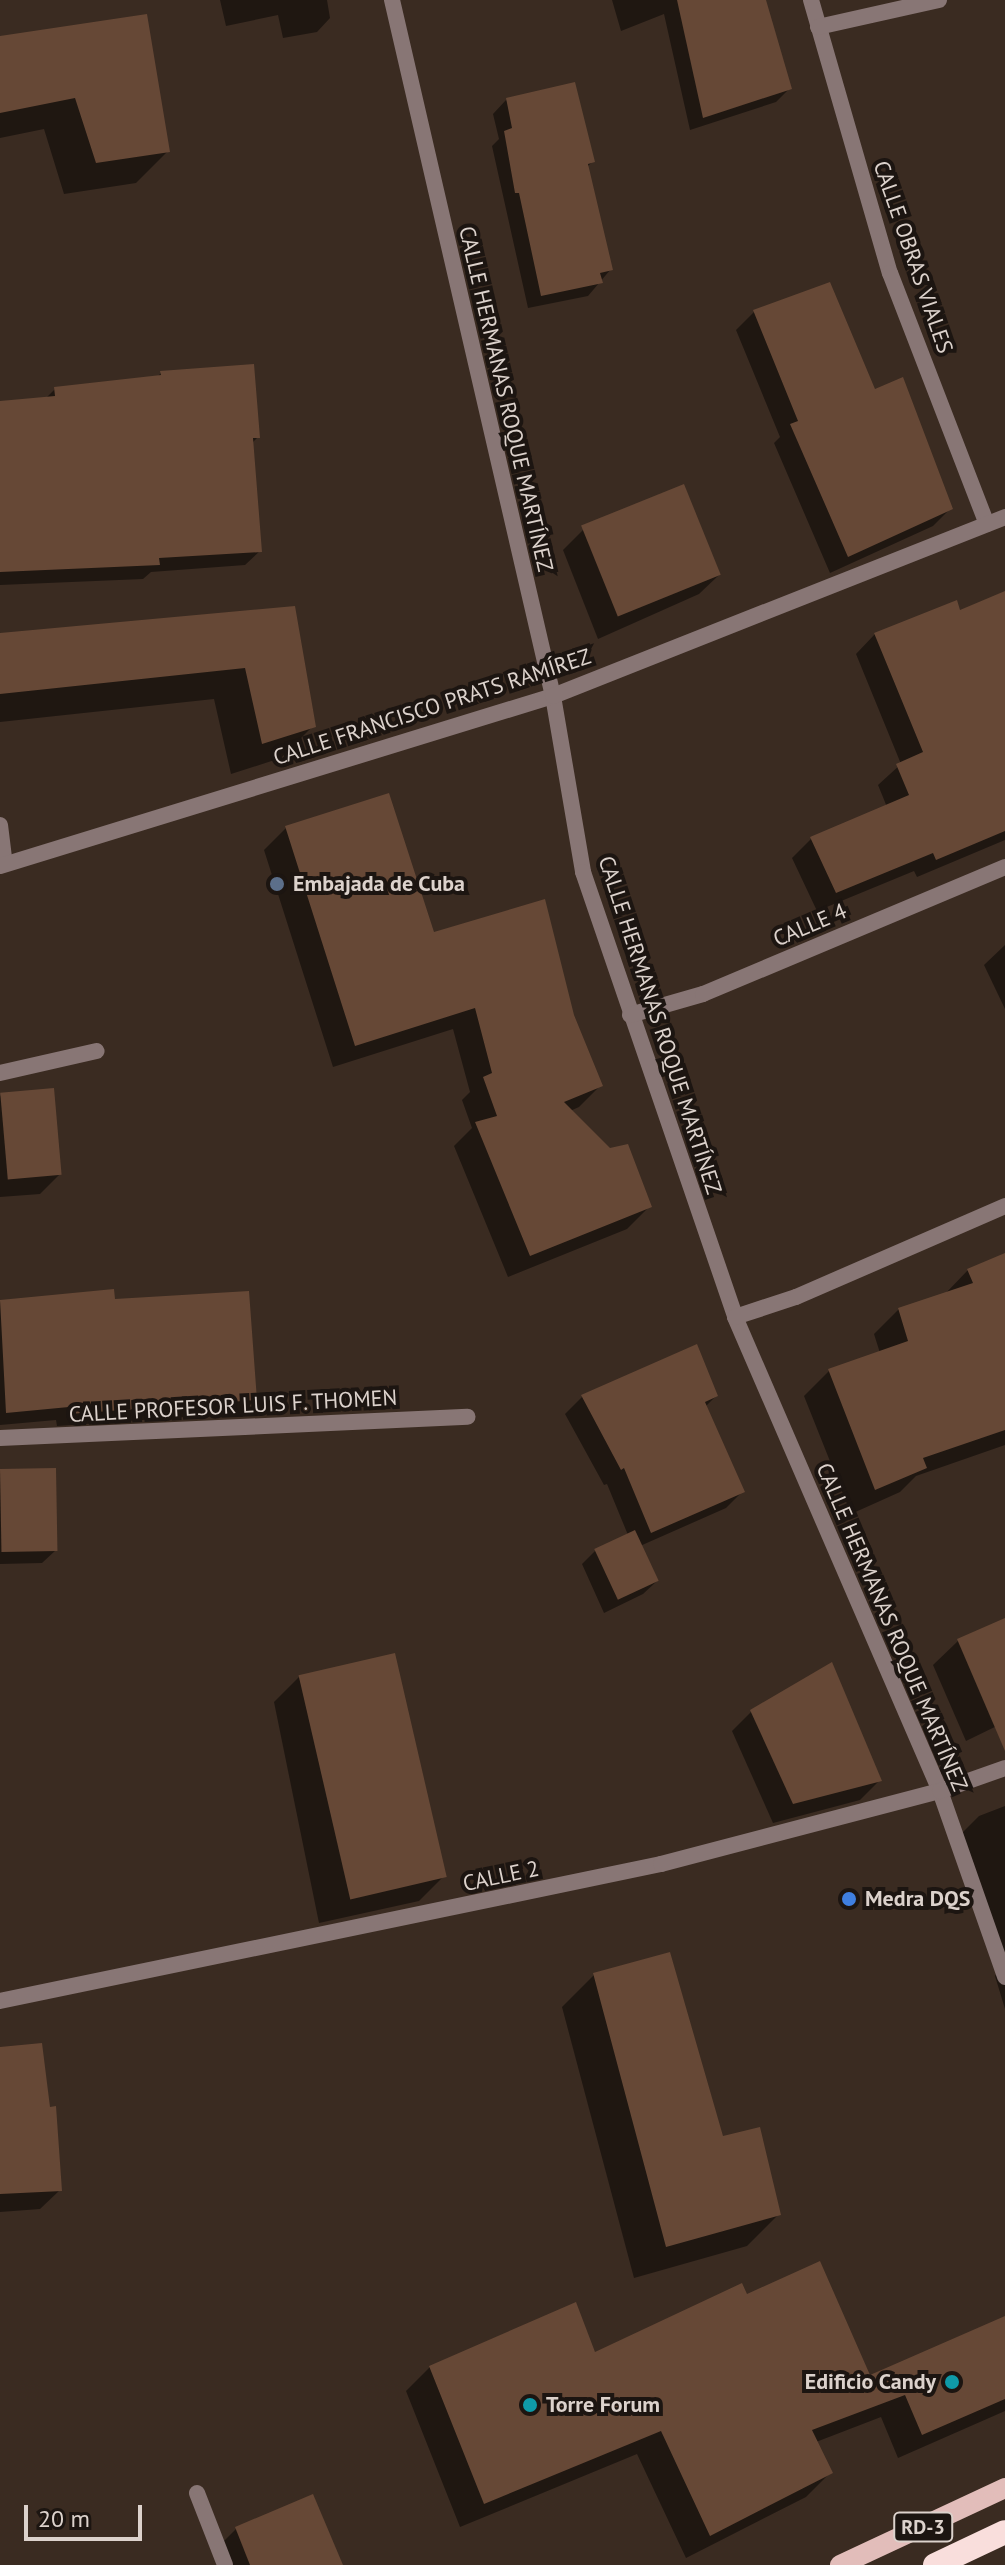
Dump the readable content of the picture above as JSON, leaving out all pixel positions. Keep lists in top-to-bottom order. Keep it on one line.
{"streets":{"highway":["RD-3"],"street":["CALLE OBRAS VIALES","CALLE HERMANAS ROQUE MARTÍNEZ","CALLE FRANCISCO PRATS RAMÍREZ","CALLE 4","CALLE PROFESOR LUIS F. THOMEN","CALLE 2"]},"crossings":[["CALLE OBRAS VIALES","CALLE FRANCISCO PRATS RAMÍREZ"],["CALLE HERMANAS ROQUE MARTÍNEZ","CALLE FRANCISCO PRATS RAMÍREZ"],["CALLE HERMANAS ROQUE MARTÍNEZ","CALLE 4"],["CALLE HERMANAS ROQUE MARTÍNEZ","CALLE 2"]],"places":["Embajada de Cuba","Medra DQS","Edificio Candy","Torre Forum"],"scale_bar":"20 m"}
